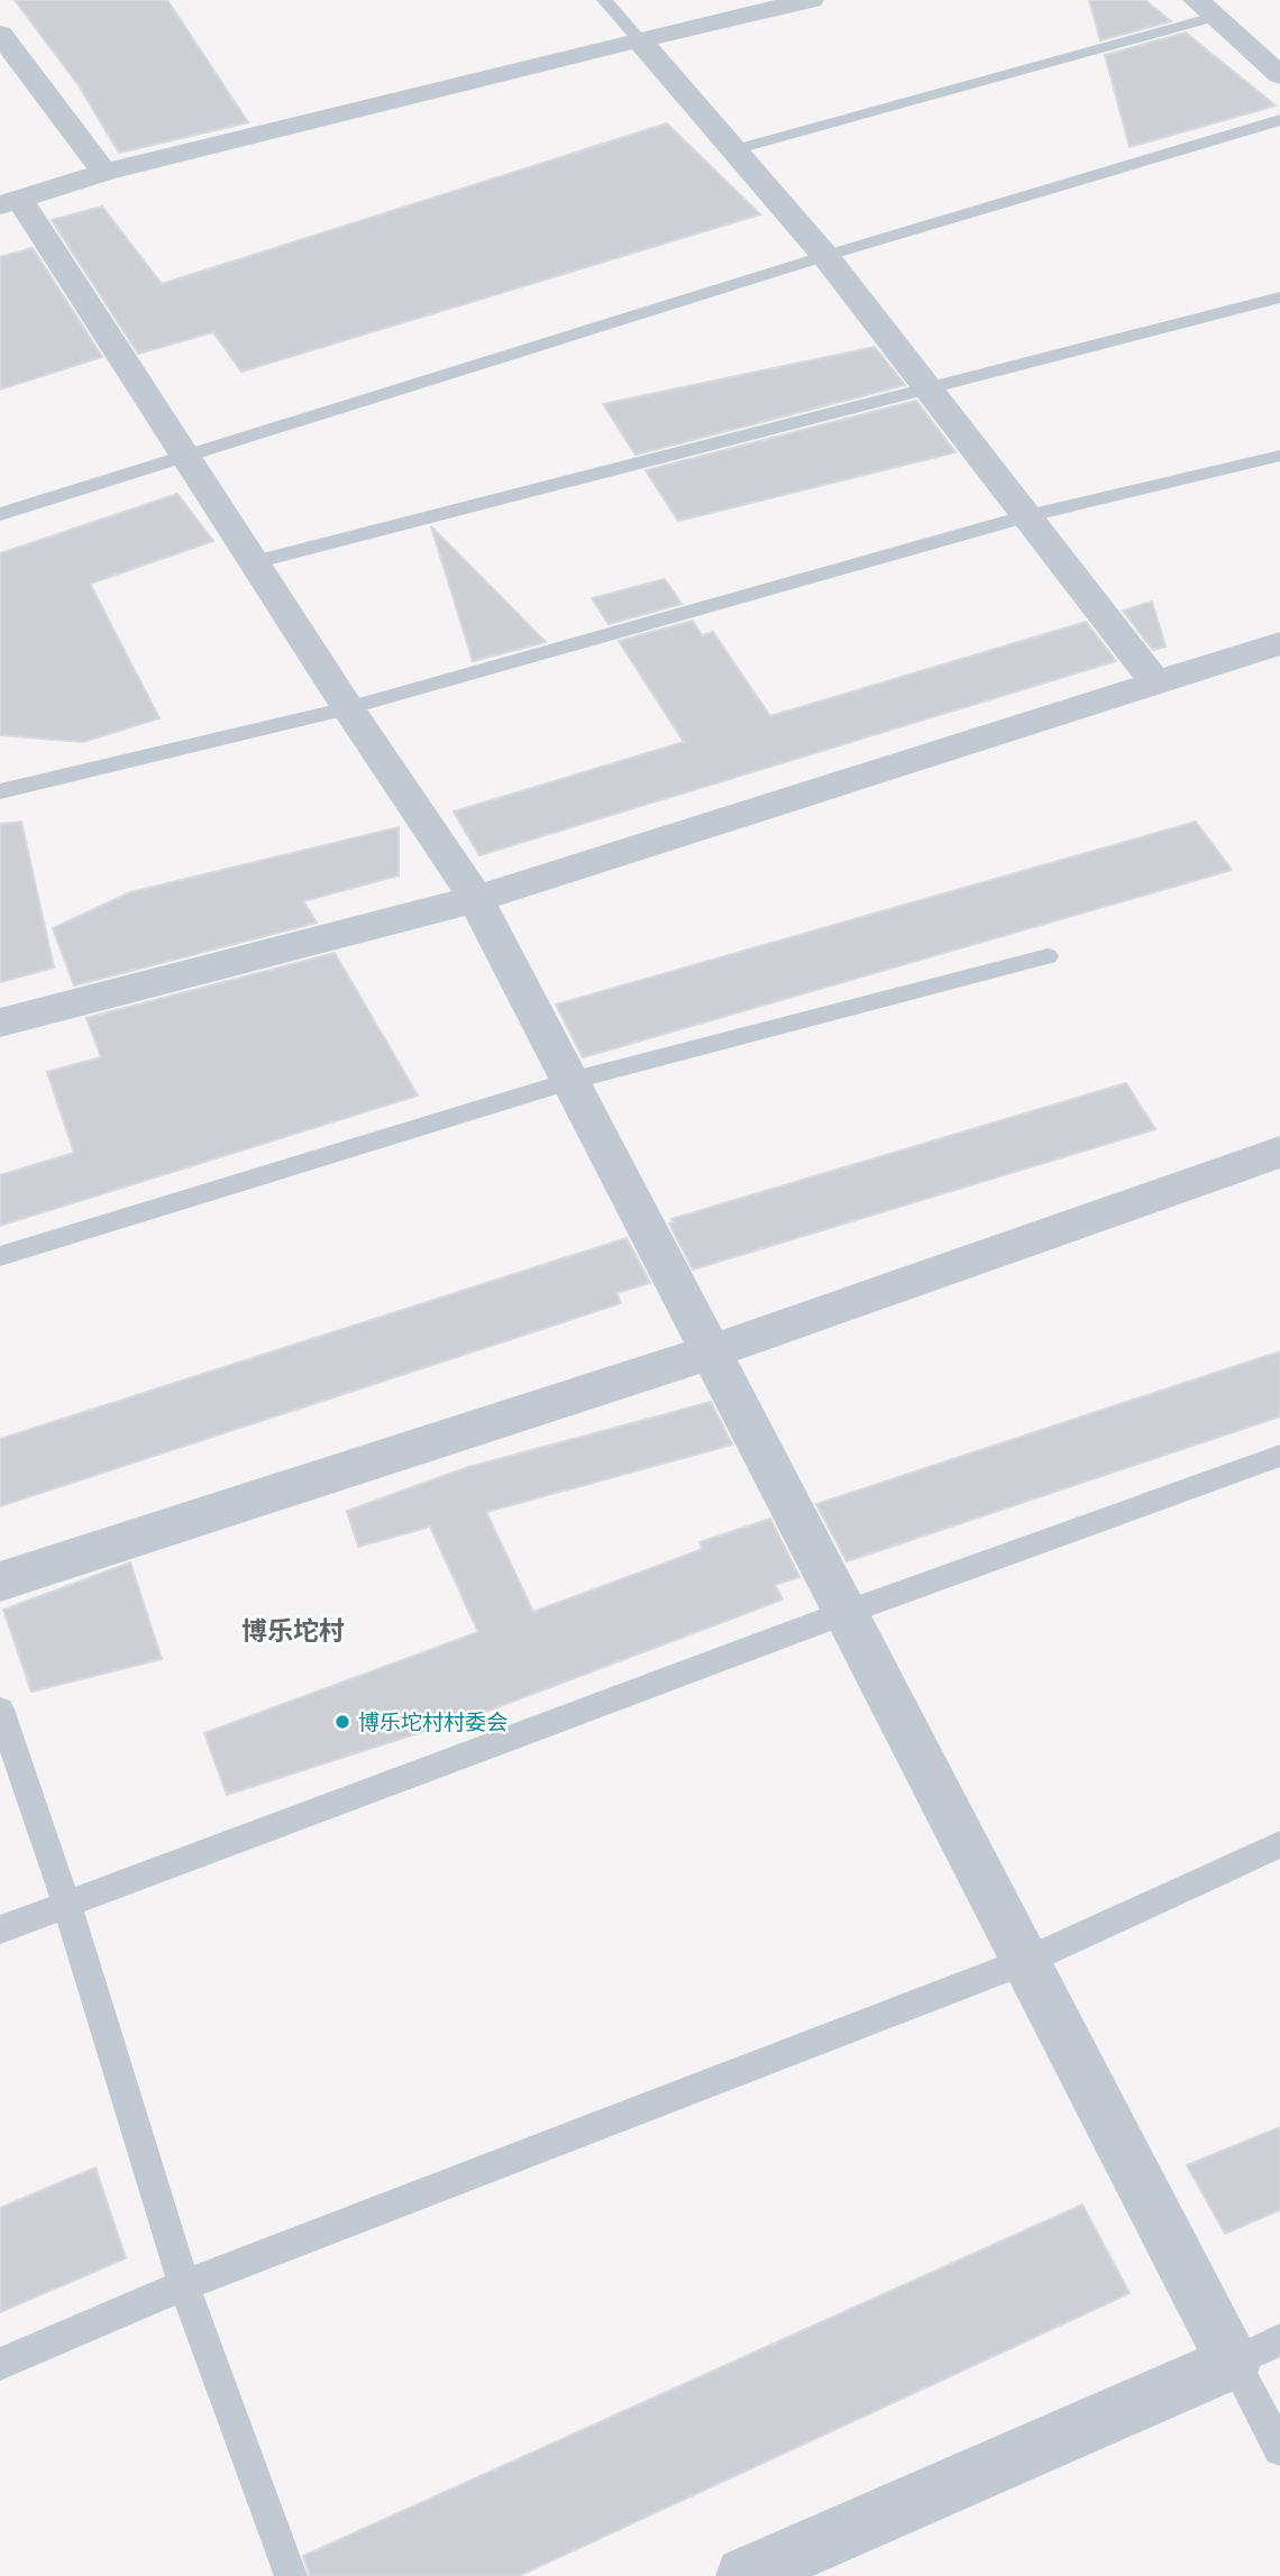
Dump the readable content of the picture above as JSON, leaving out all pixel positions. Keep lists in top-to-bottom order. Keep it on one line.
{"districts":["博乐坨村"],"places":["博乐坨村村委会"]}
